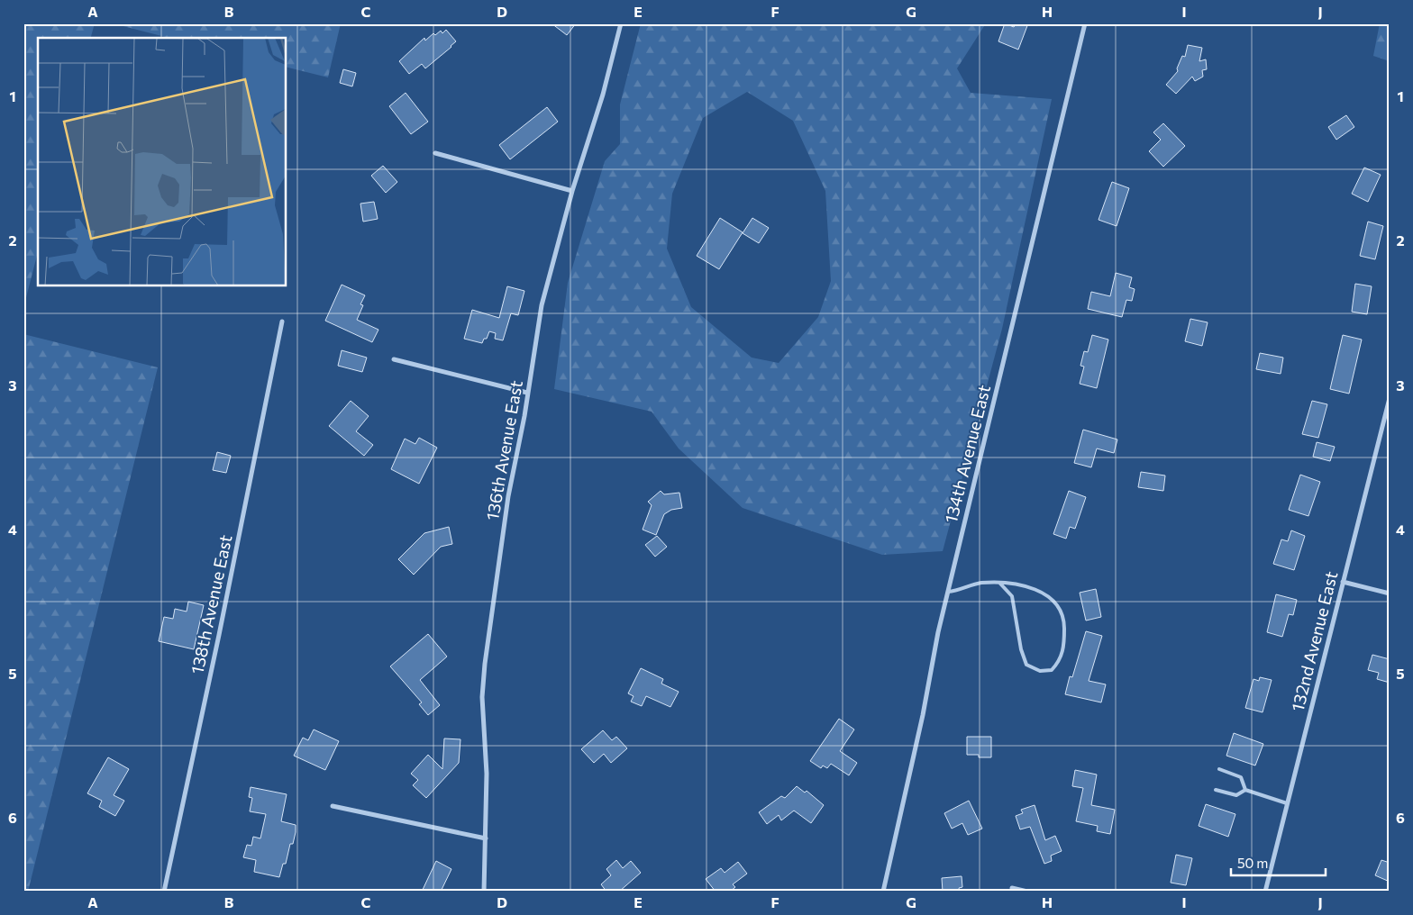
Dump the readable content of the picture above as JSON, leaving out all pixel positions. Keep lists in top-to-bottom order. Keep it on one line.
{"streets":{"street":["136th Avenue East","134th Avenue East","138th Avenue East","132nd Avenue East"]},"scale_bar":"50 m","grid":{"columns":["A","B","C","D","E","F","G","H","I","J"],"rows":["1","2","3","4","5","6"]}}
